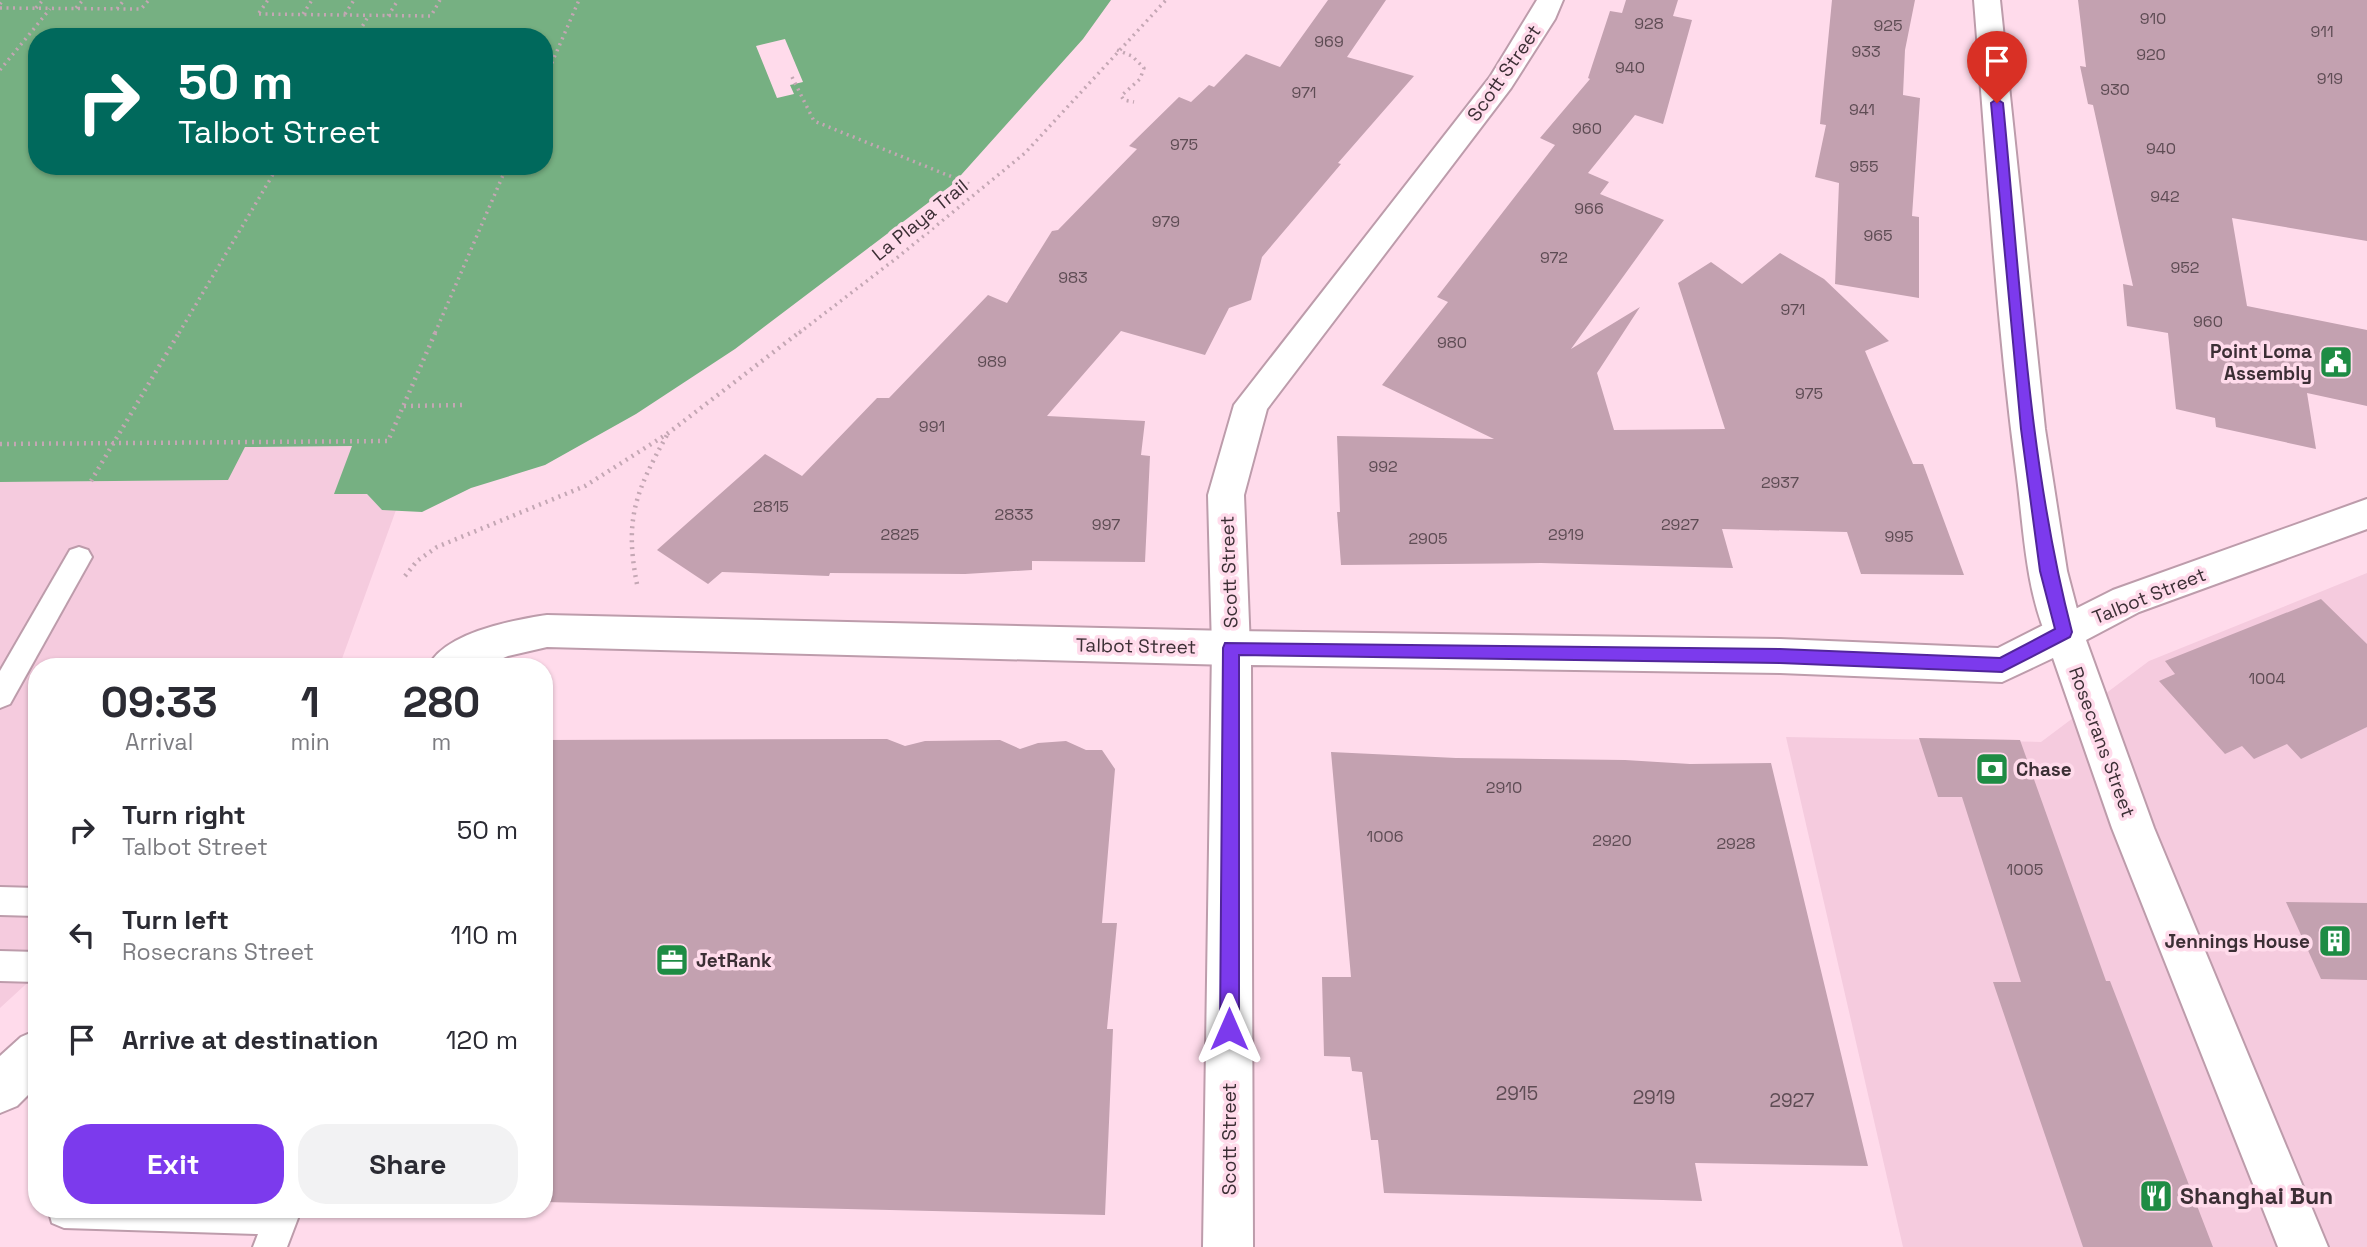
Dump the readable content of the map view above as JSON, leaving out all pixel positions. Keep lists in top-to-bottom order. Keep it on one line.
{"streets":{"street":["Scott Street","Talbot Street","Rosecrans Street"],"path":["La Playa Trail"]},"crossings":[["Scott Street","Talbot Street"],["Talbot Street","Rosecrans Street"]],"places":{"public building":["Point Loma Assembly"],"bank":["Chase"],"building":["Jennings House"],"office":["JetRank"],"restaurant":["Shanghai Bun"]},"house_numbers":["910","928","925","911","969","933","920","940","919","930","971","941","960","975","940","955","942","966","979","965","972","952","983","971","960","980","989","975","991","992","2937","2815","2833","997","2927","2825","2919","995","2905","1004","2910","1006","2920","2928","1005","2915","2919","2927"],"page":{"turn":["50 m","Talbot Street"],"eta":["09:33","Arrival","1","min","280","m"],"list":[{"name":"Turn right","note":"Talbot Street","value":"50 m"},{"name":"Turn left","note":"Rosecrans Street","value":"110 m"},{"name":"Arrive at destination","value":"120 m"}],"buttons":["Exit","Share"]}}
